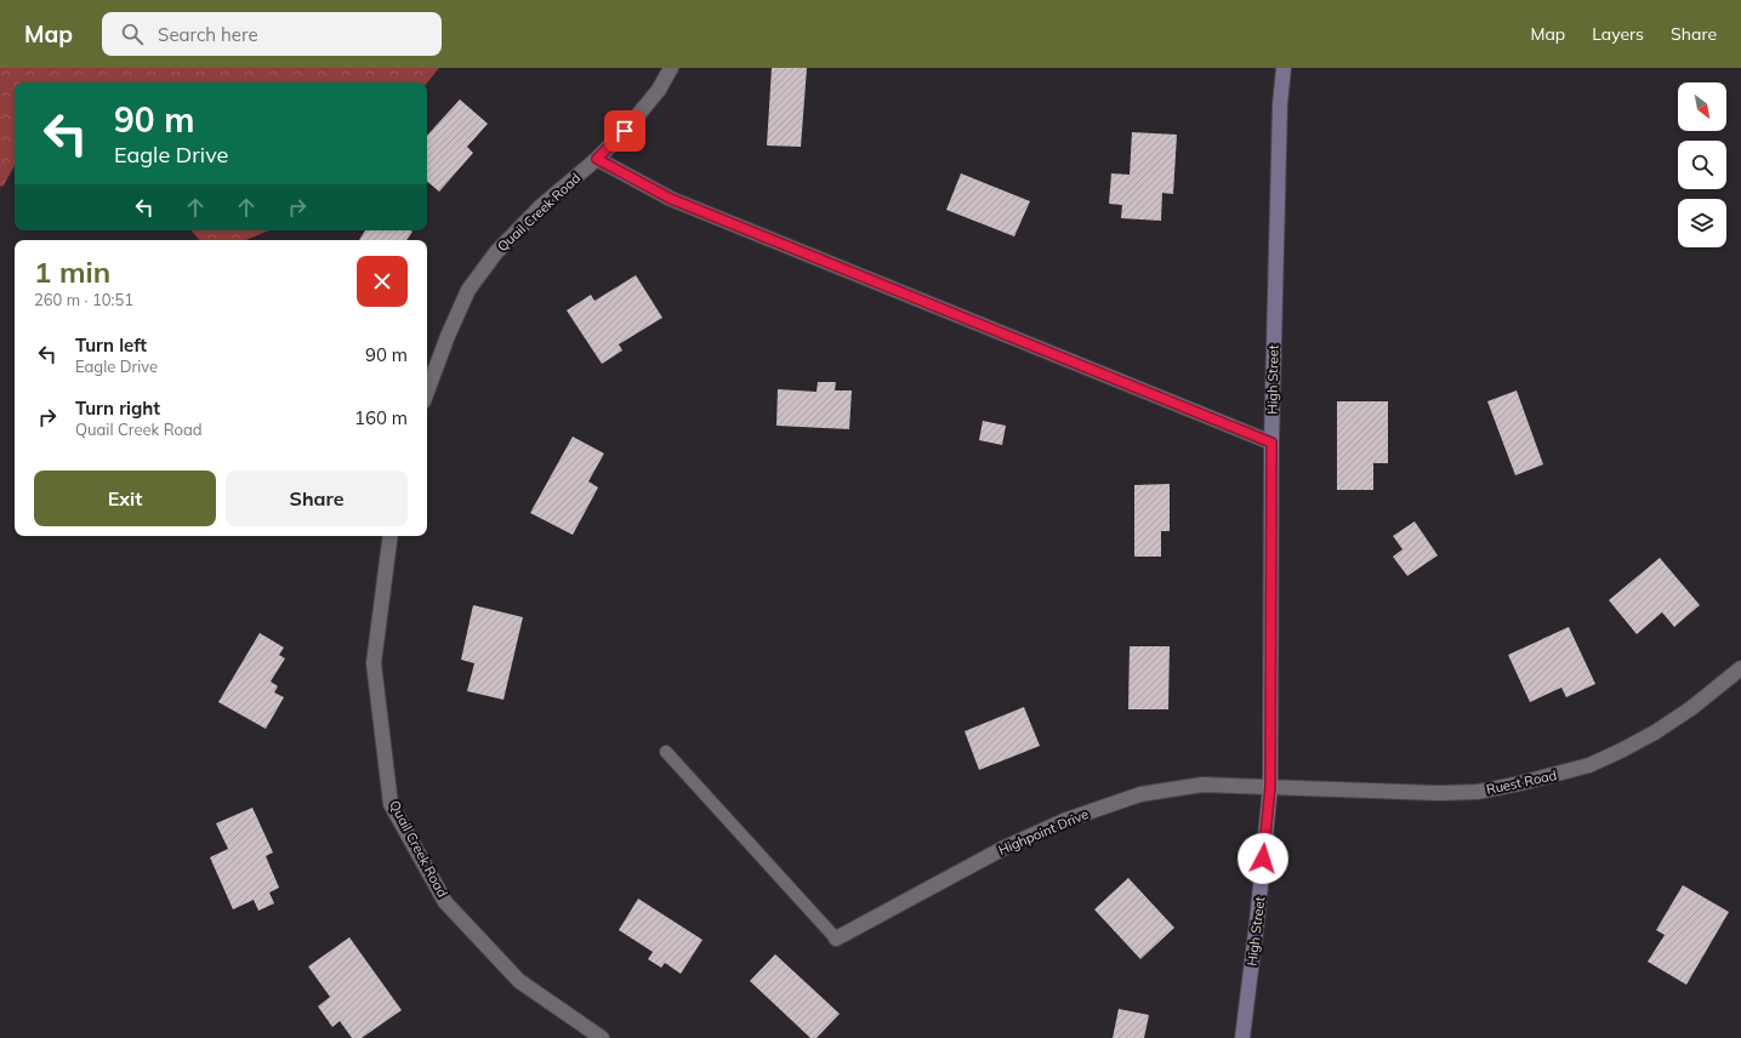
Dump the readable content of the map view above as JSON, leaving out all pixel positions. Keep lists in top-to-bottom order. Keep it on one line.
{"streets":{"street":["Quail Creek Road","High Street","Ruest Road","Highpoint Drive"]},"crossings":[["High Street","Ruest Road"],["High Street","Highpoint Drive"],["Ruest Road","Highpoint Drive"]],"north":"bottom right","page":{"header":"Map","search":"Search here","nav":["Map","Layers","Share"],"turn":["90 m","Eagle Drive"],"heading":["1 min","260 m · 10:51"],"list":[{"name":"Turn left","note":"Eagle Drive","value":"90 m"},{"name":"Turn right","note":"Quail Creek Road","value":"160 m"}],"buttons":["Exit","Share"]}}
